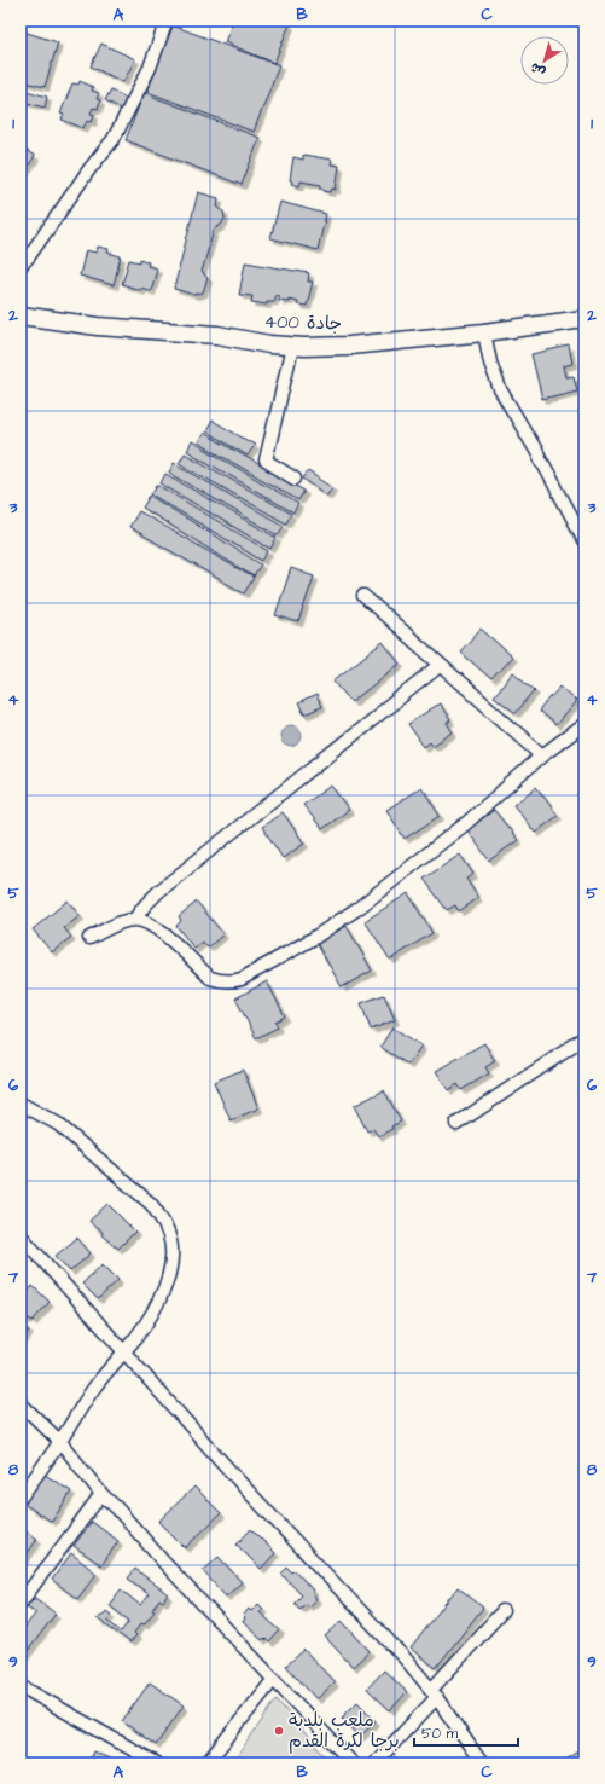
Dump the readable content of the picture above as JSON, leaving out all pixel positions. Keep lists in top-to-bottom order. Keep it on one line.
{"streets":{"main road":["جادة 400"]},"places":["ملعب بلدبة برجا لكرة القدم"],"scale_bar":"50 m","north":"bottom left","grid":{"columns":["A","B","C"],"rows":["1","2","3","4","5","6","7","8","9"]}}
